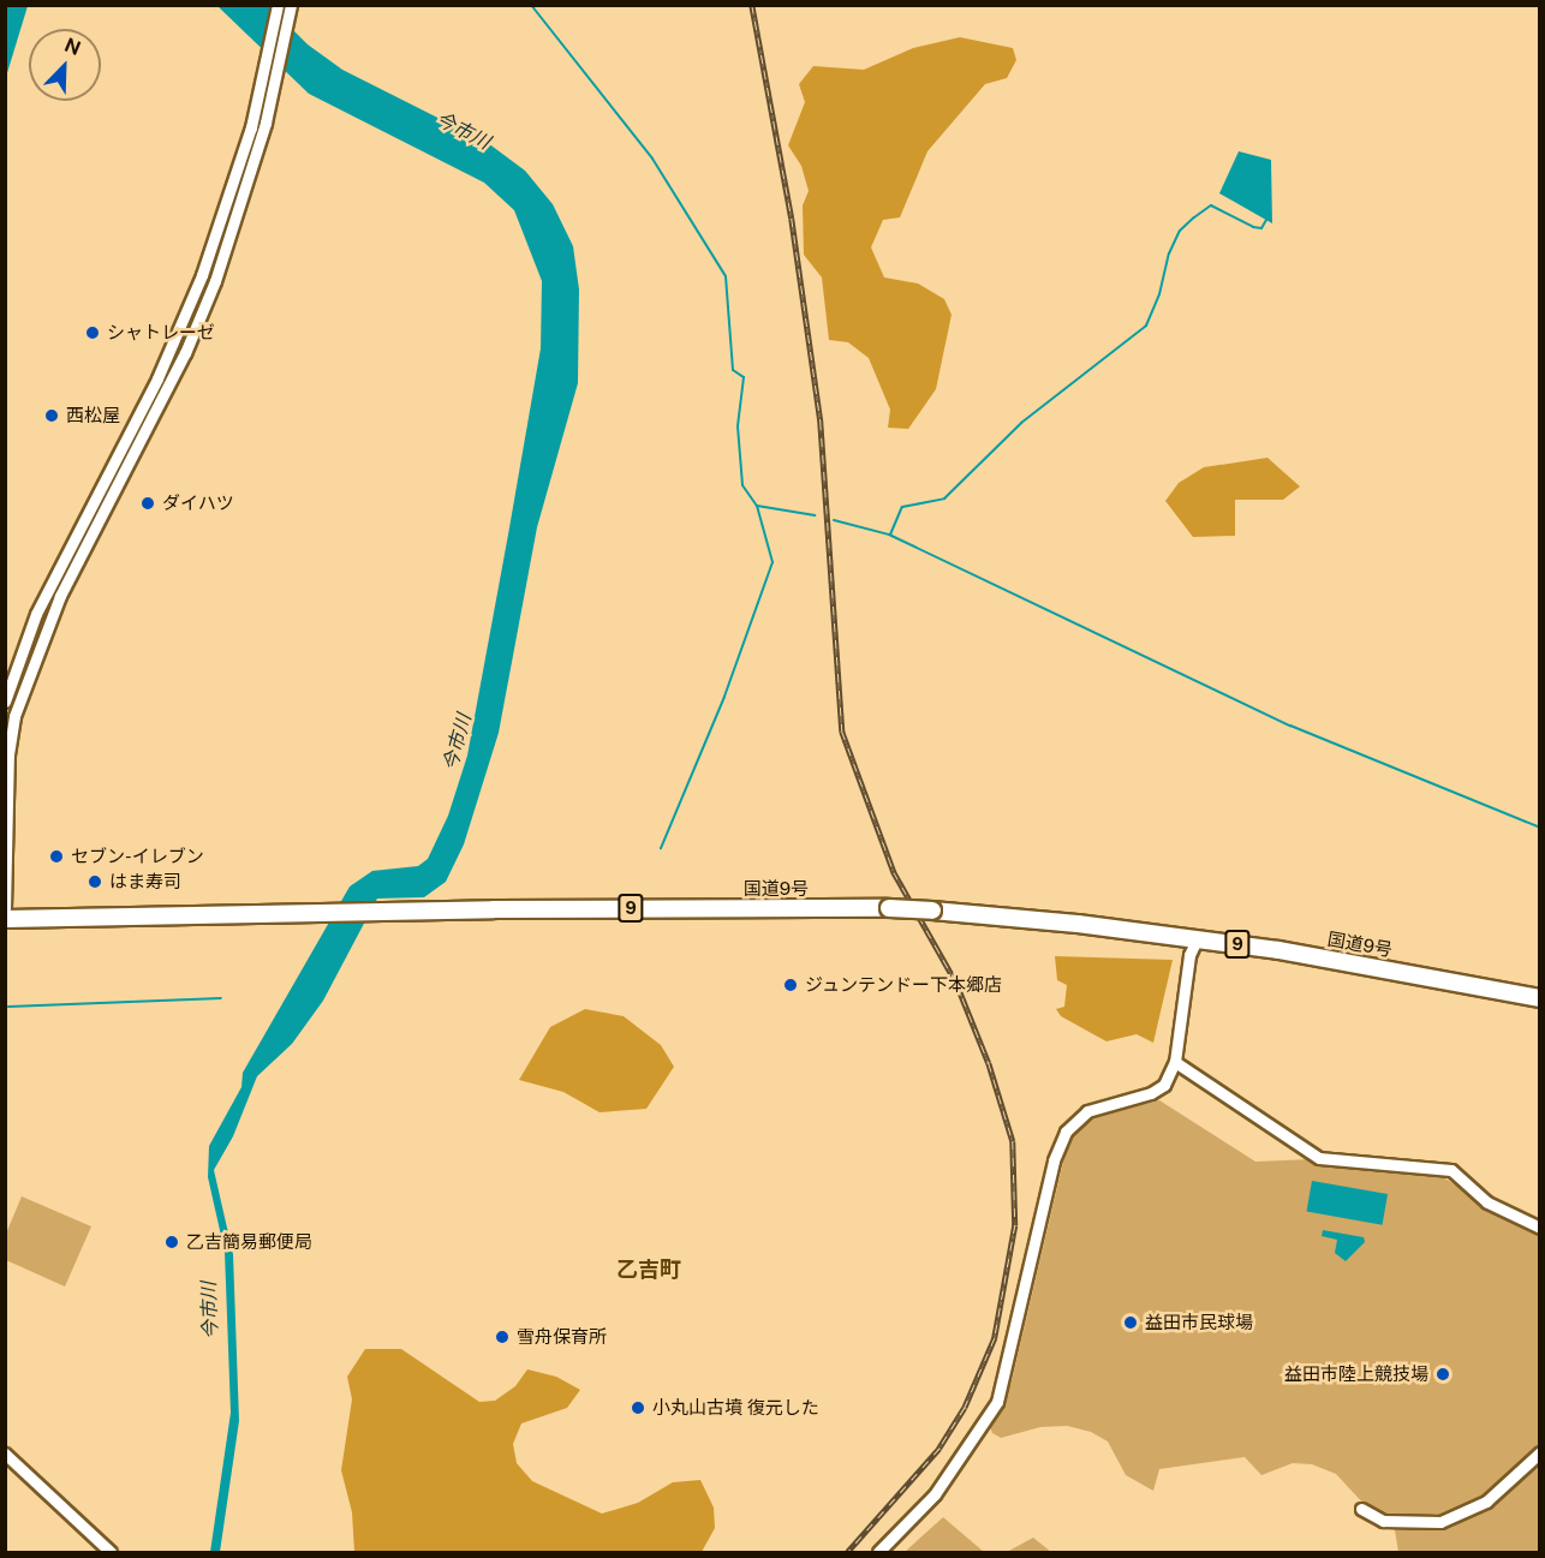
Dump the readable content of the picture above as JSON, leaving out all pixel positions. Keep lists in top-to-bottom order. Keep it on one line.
{"streets":{"highway":["国道9号","9"]},"districts":["乙吉町"],"water":["今市川"],"places":["シャトレーゼ","西松屋","ダイハツ","セブン-イレブン","はま寿司","ジュンテンドー下本郷店","乙吉簡易郵便局","益田市民球場","雪舟保育所","益田市陸上競技場","小丸山古墳 復元した"],"north":"top right"}
